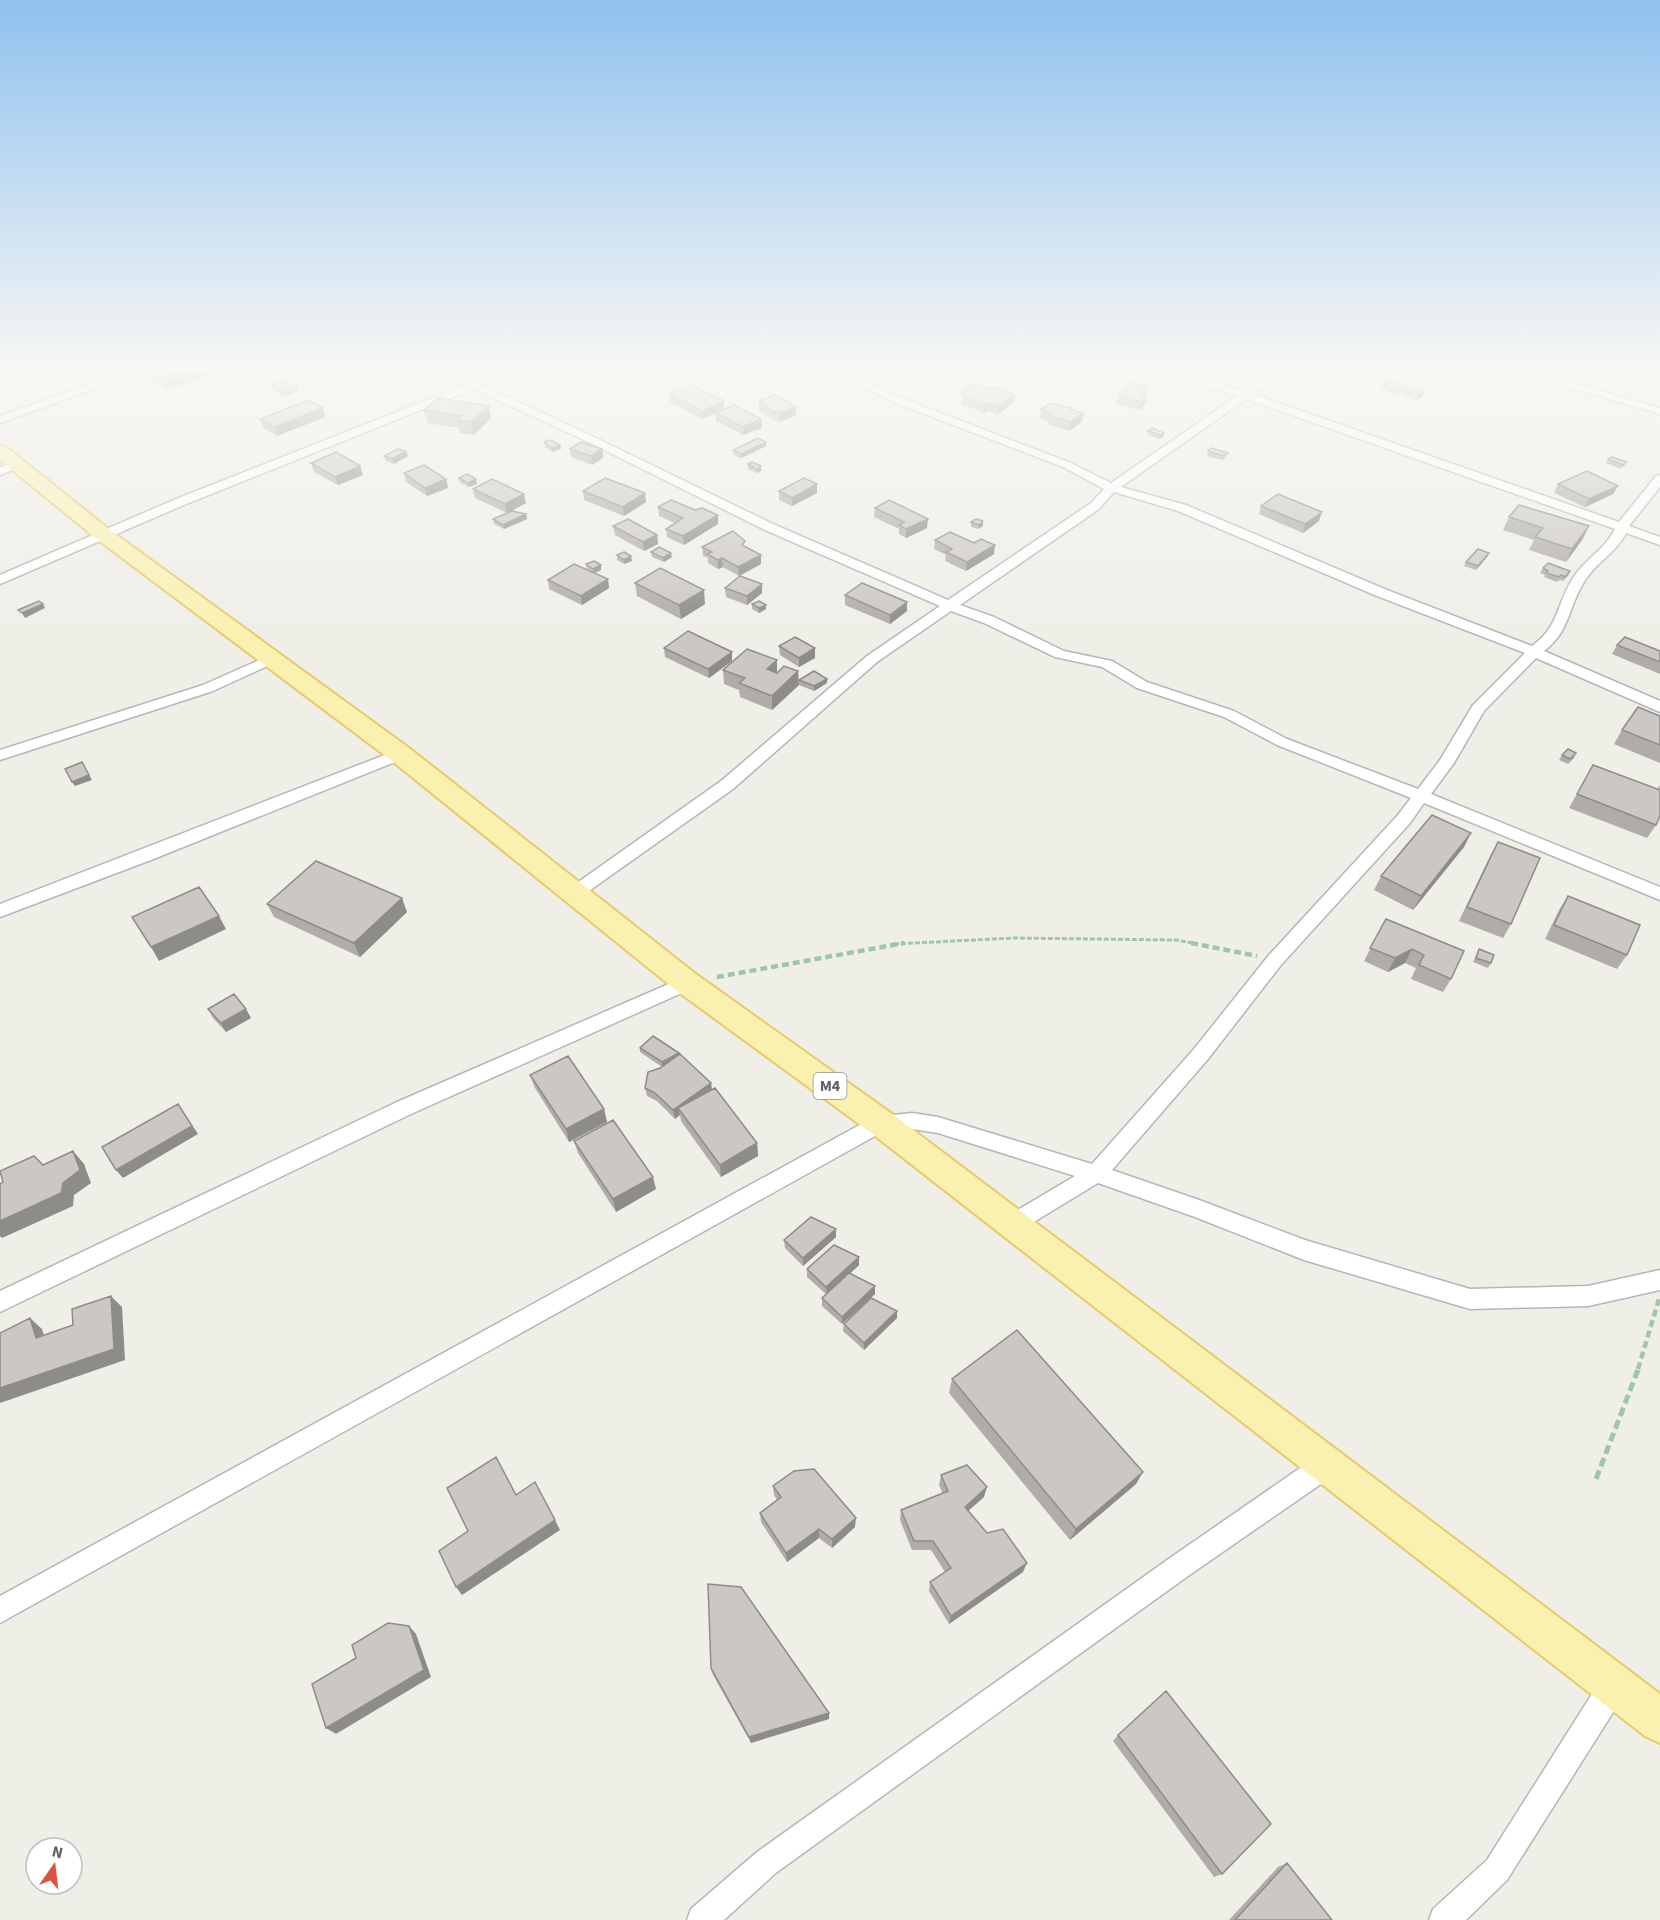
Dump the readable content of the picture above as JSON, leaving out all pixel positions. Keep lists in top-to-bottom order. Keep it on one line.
{"streets":{"main road":["M4"]},"north":"top"}
